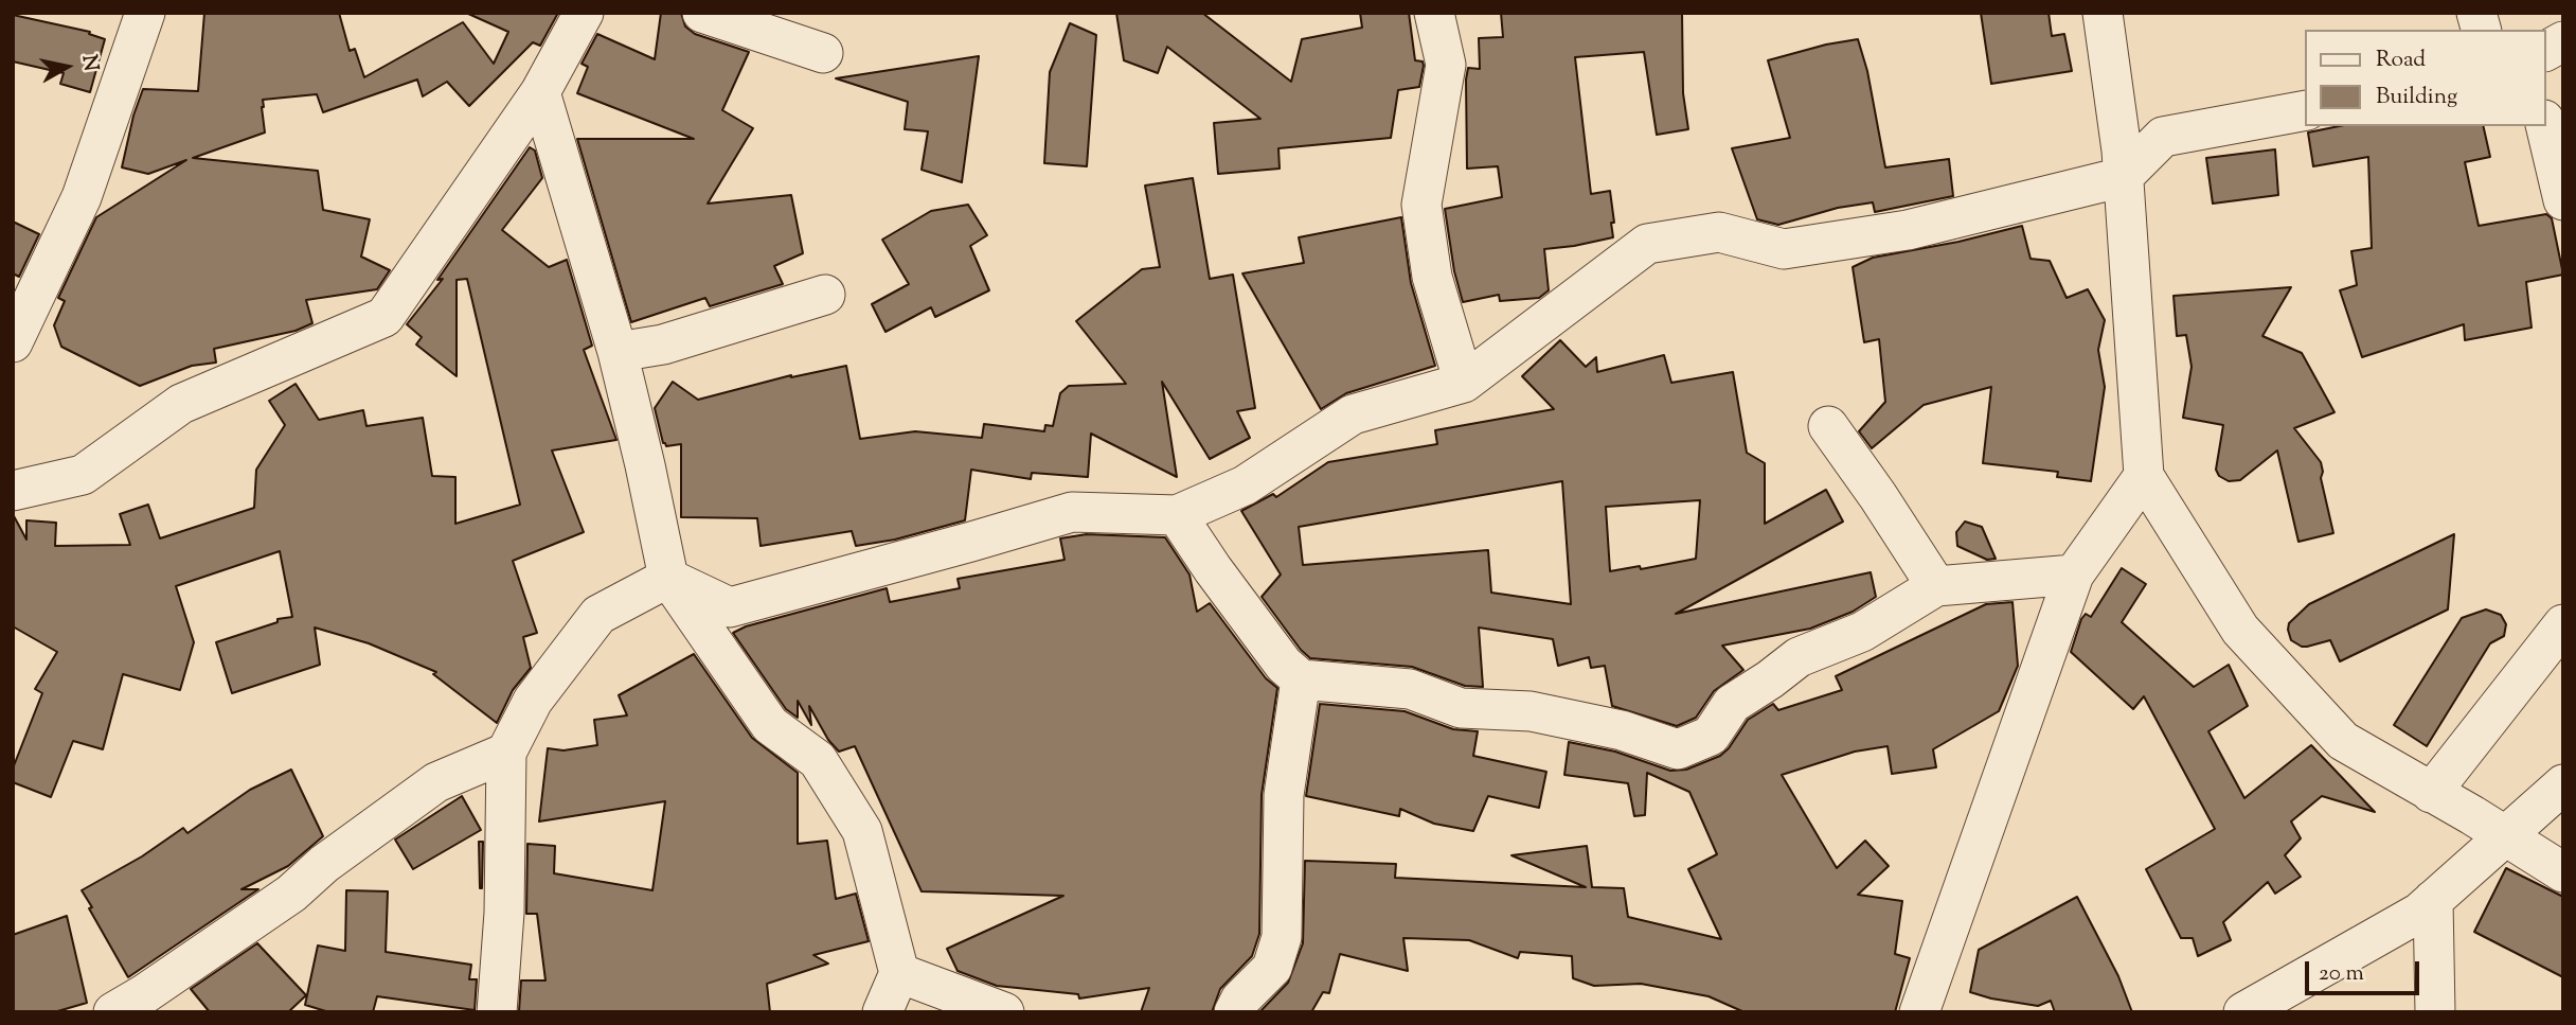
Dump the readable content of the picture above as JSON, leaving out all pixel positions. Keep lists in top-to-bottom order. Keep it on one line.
{"legend":["Road","Building"],"scale_bar":"20 m","north":"right"}
